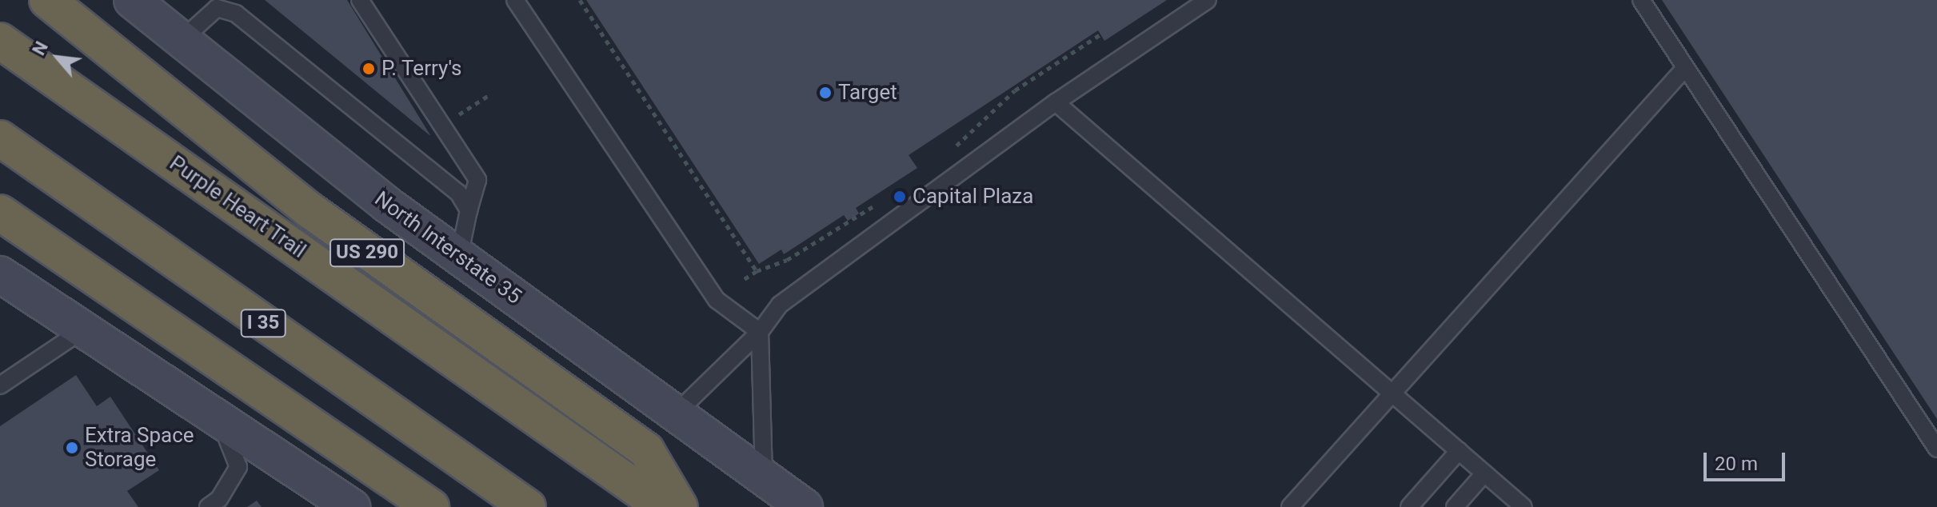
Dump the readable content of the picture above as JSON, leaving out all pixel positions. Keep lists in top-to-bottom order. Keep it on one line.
{"streets":{"highway":["Purple Heart Trail","US 290","I 35"],"main road":["North Interstate 35"]},"places":["P. Terry's","Target","Capital Plaza","Extra Space Storage"],"scale_bar":"20 m","north":"top left"}
